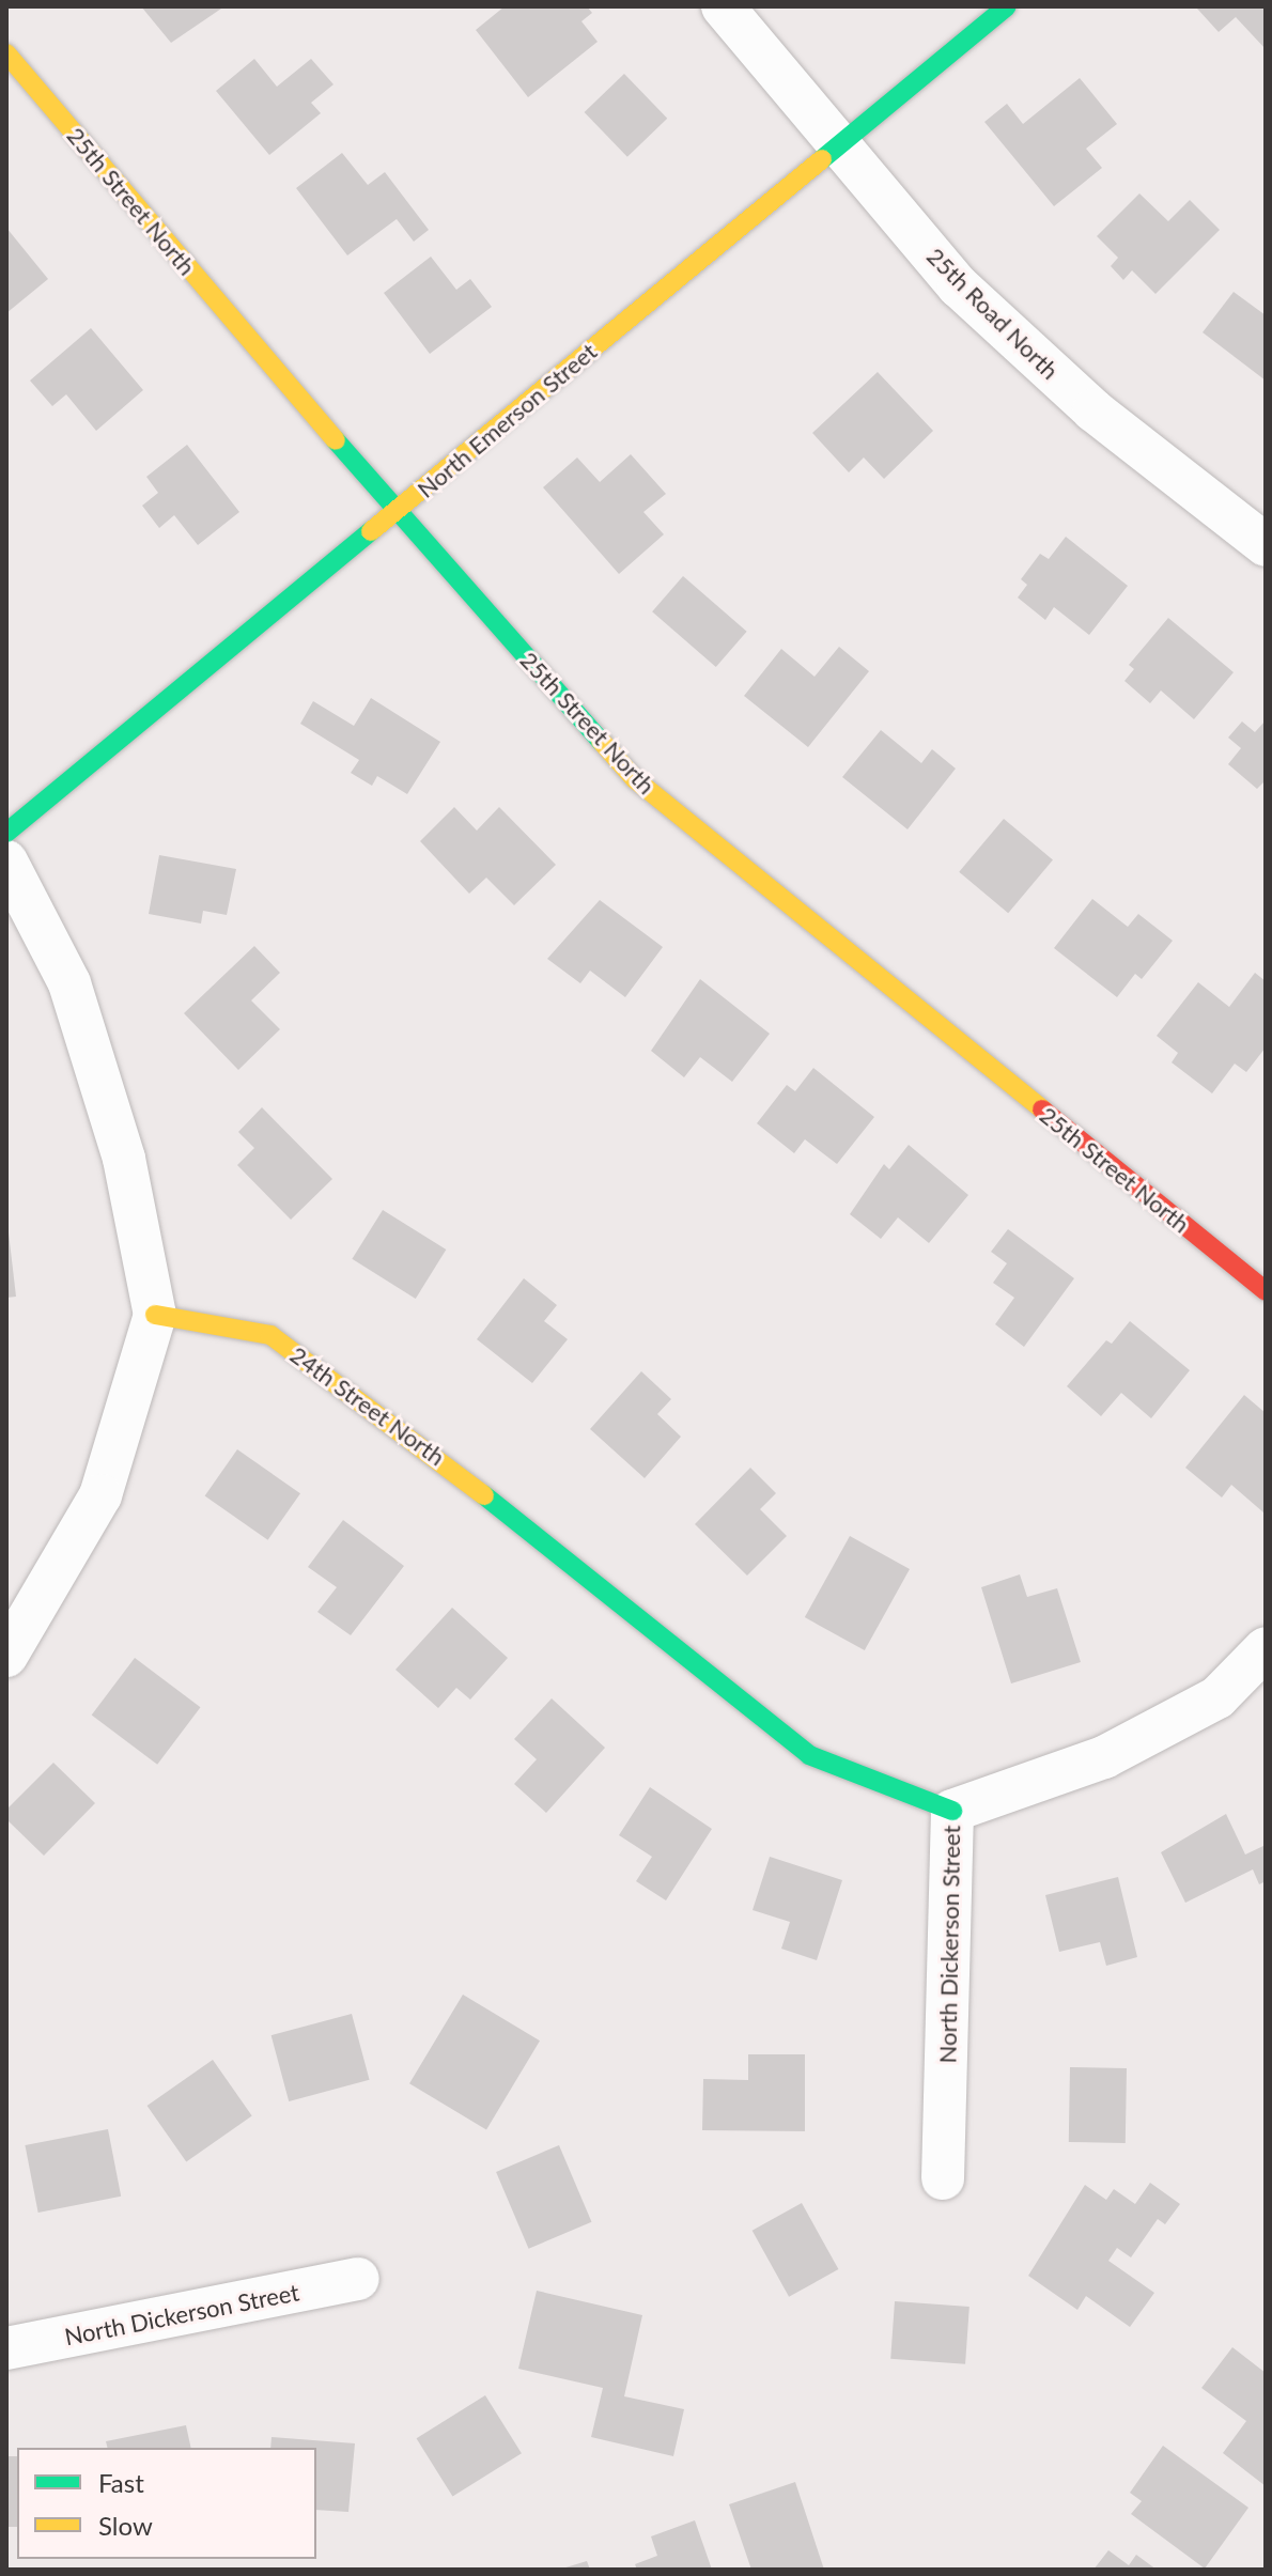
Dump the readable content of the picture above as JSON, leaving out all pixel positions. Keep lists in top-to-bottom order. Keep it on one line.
{"streets":{"street":["25th Street North","25th Road North","North Emerson Street","24th Street North","North Dickerson Street"]},"crossings":[["25th Street North","North Emerson Street"],["25th Road North","North Emerson Street"],["24th Street North","North Dickerson Street"]],"legend":["Fast","Slow"]}
